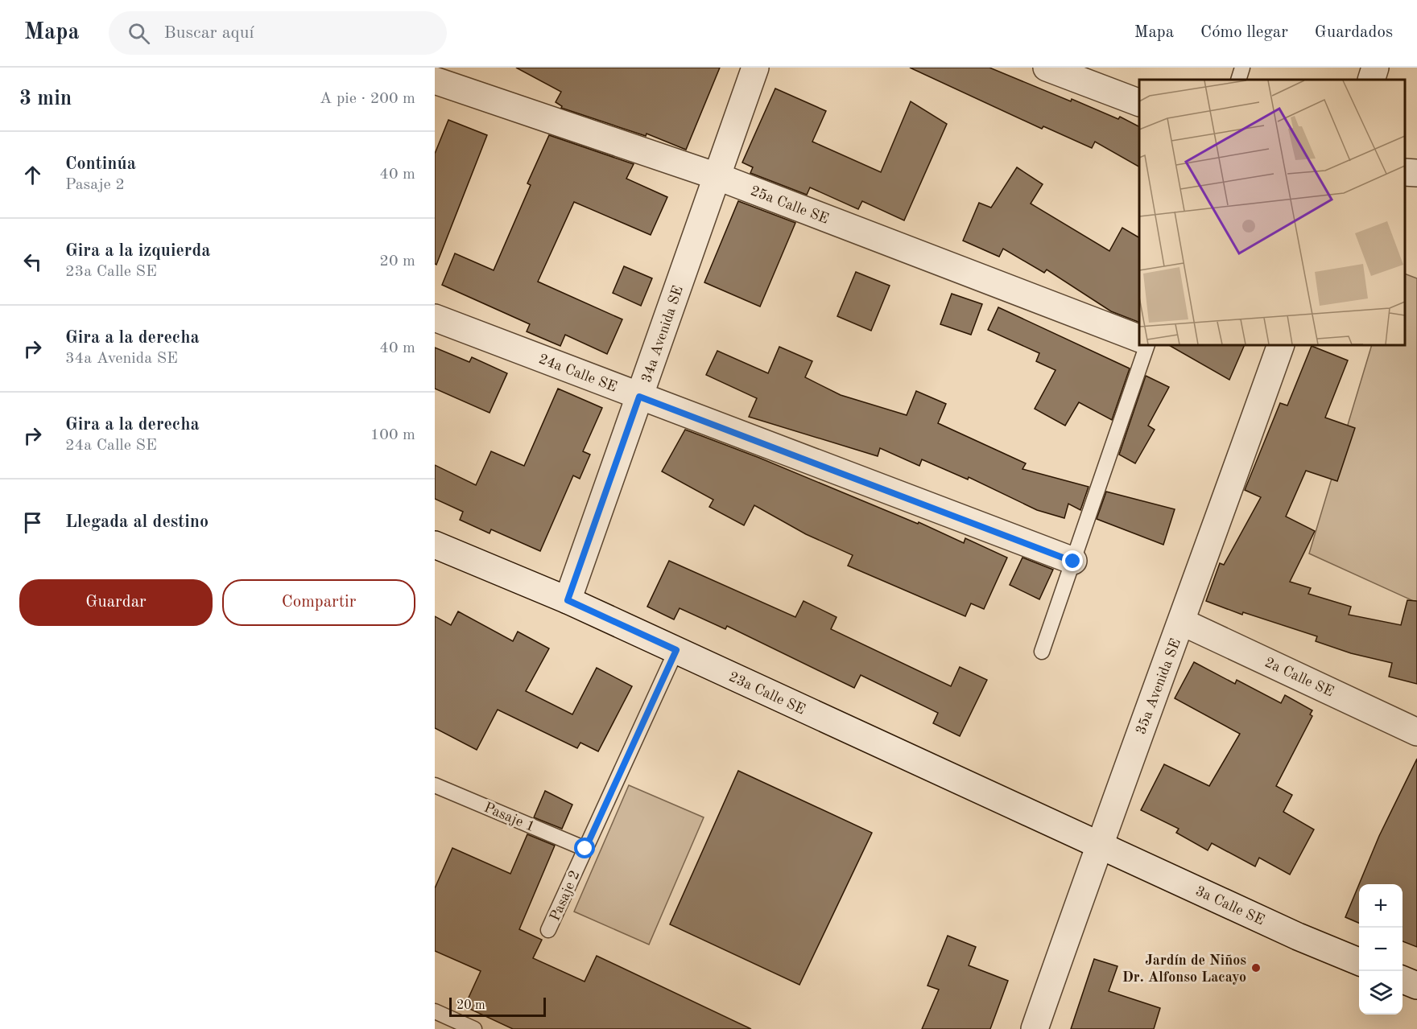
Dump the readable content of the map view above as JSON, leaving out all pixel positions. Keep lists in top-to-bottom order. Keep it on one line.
{"streets":{"street":["25a Calle SE","34a Avenida SE","24a Calle SE","2a Calle SE","35a Avenida SE","23a Calle SE","3a Calle SE"],"lane":["Pasaje 1","Pasaje 2"]},"crossings":[["25a Calle SE","34a Avenida SE"],["34a Avenida SE","24a Calle SE"],["34a Avenida SE","23a Calle SE"],["2a Calle SE","35a Avenida SE"],["35a Avenida SE","23a Calle SE"],["35a Avenida SE","3a Calle SE"],["23a Calle SE","Pasaje 2"],["23a Calle SE","3a Calle SE"],["Pasaje 1","Pasaje 2"]],"places":["Jardín de Niños Dr. Alfonso Lacayo"],"scale_bar":"20 m","page":{"header":"Mapa","search":"Buscar aquí","nav":["Mapa","Cómo llegar","Guardados"],"heading":["3 min","A pie · 200 m"],"list":[["Continúa","Pasaje 2","40 m"],["Gira a la izquierda","23a Calle SE","20 m"],["Gira a la derecha","34a Avenida SE","40 m"],["Gira a la derecha","24a Calle SE","100 m"],"Llegada al destino"],"buttons":["Guardar","Compartir"],"map_buttons":["+","−"],"scale":"20 m"}}
